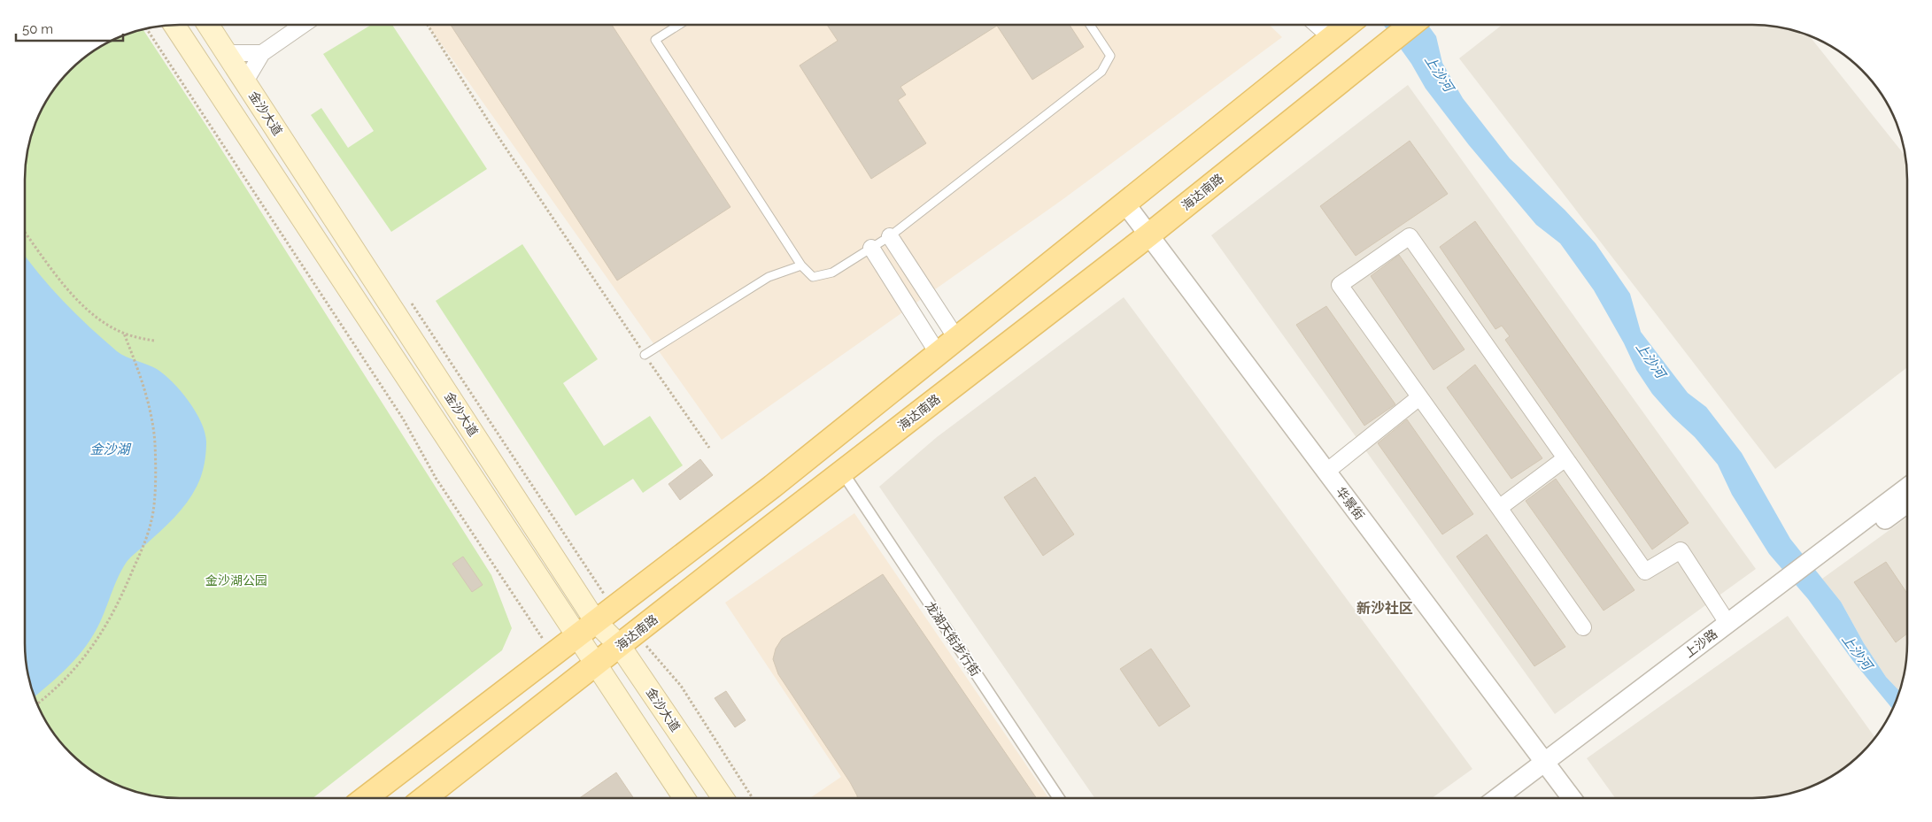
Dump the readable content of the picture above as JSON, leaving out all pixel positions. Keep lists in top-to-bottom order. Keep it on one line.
{"streets":{"main road":["金沙大道","海达南路"],"street":["华景街","龙湖天街步行街","上沙路"]},"crossings":[["金沙大道","海达南路"],["海达南路","华景街"],["海达南路","龙湖天街步行街"],["华景街","上沙路"]],"districts":["新沙社区"],"water":["上沙河","金沙湖"],"parks":["金沙湖公园"],"scale_bar":"50 m"}
